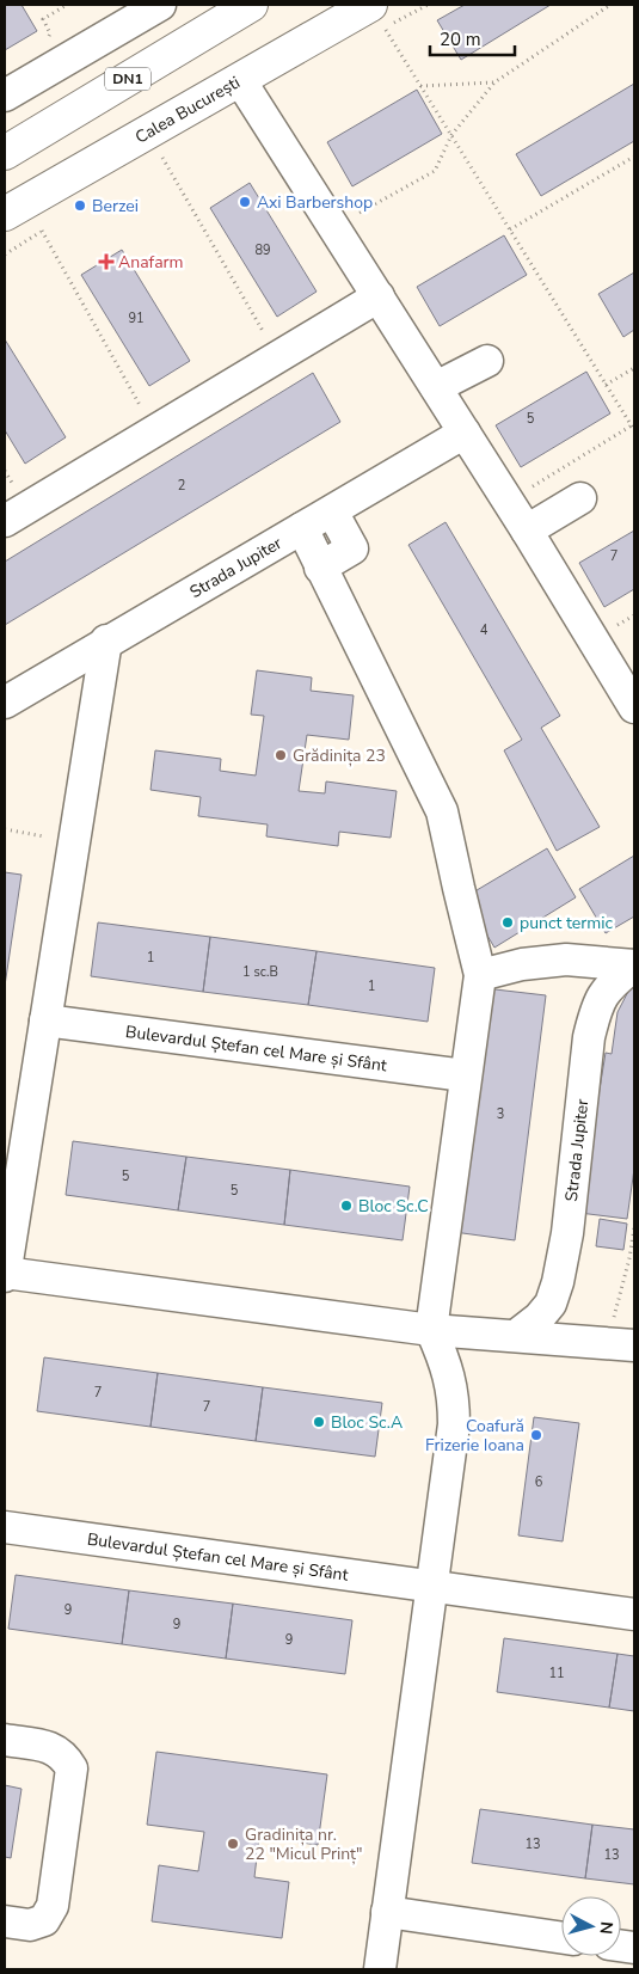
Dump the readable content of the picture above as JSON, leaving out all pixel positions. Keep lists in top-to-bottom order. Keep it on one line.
{"streets":{"main road":["DN1","Calea București"],"street":["Strada Jupiter","Bulevardul Ștefan cel Mare și Sfânt"]},"places":{"other":["Axi Barbershop","Berzei","Grădinița 23","punct termic","Bloc Sc.C","Bloc Sc.A","Coafură Frizerie Ioana","Gradinița nr. 22 \"Micul Prinț\""],"health":["Anafarm"]},"house_numbers":["89","91","5","2","7","4","1","1 sc.B","1","3","5","5","7","7","6","9","9","9","11","13","13"],"scale_bar":"20 m","north":"right"}
